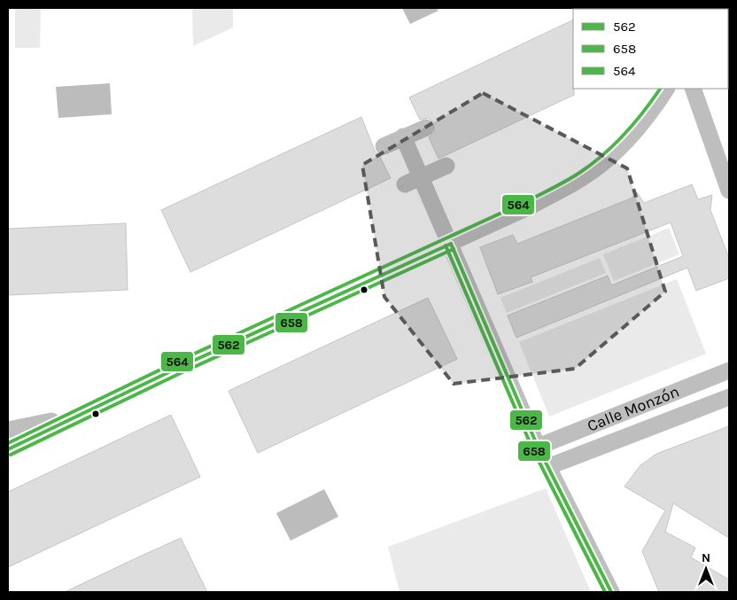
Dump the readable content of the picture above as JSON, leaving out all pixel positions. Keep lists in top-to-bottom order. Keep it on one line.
{"streets":{"street":["Calle Monzón"]},"lines":["transit line 564","transit line 562","transit line 658"],"legend":["562","658","564"],"north":"top"}
